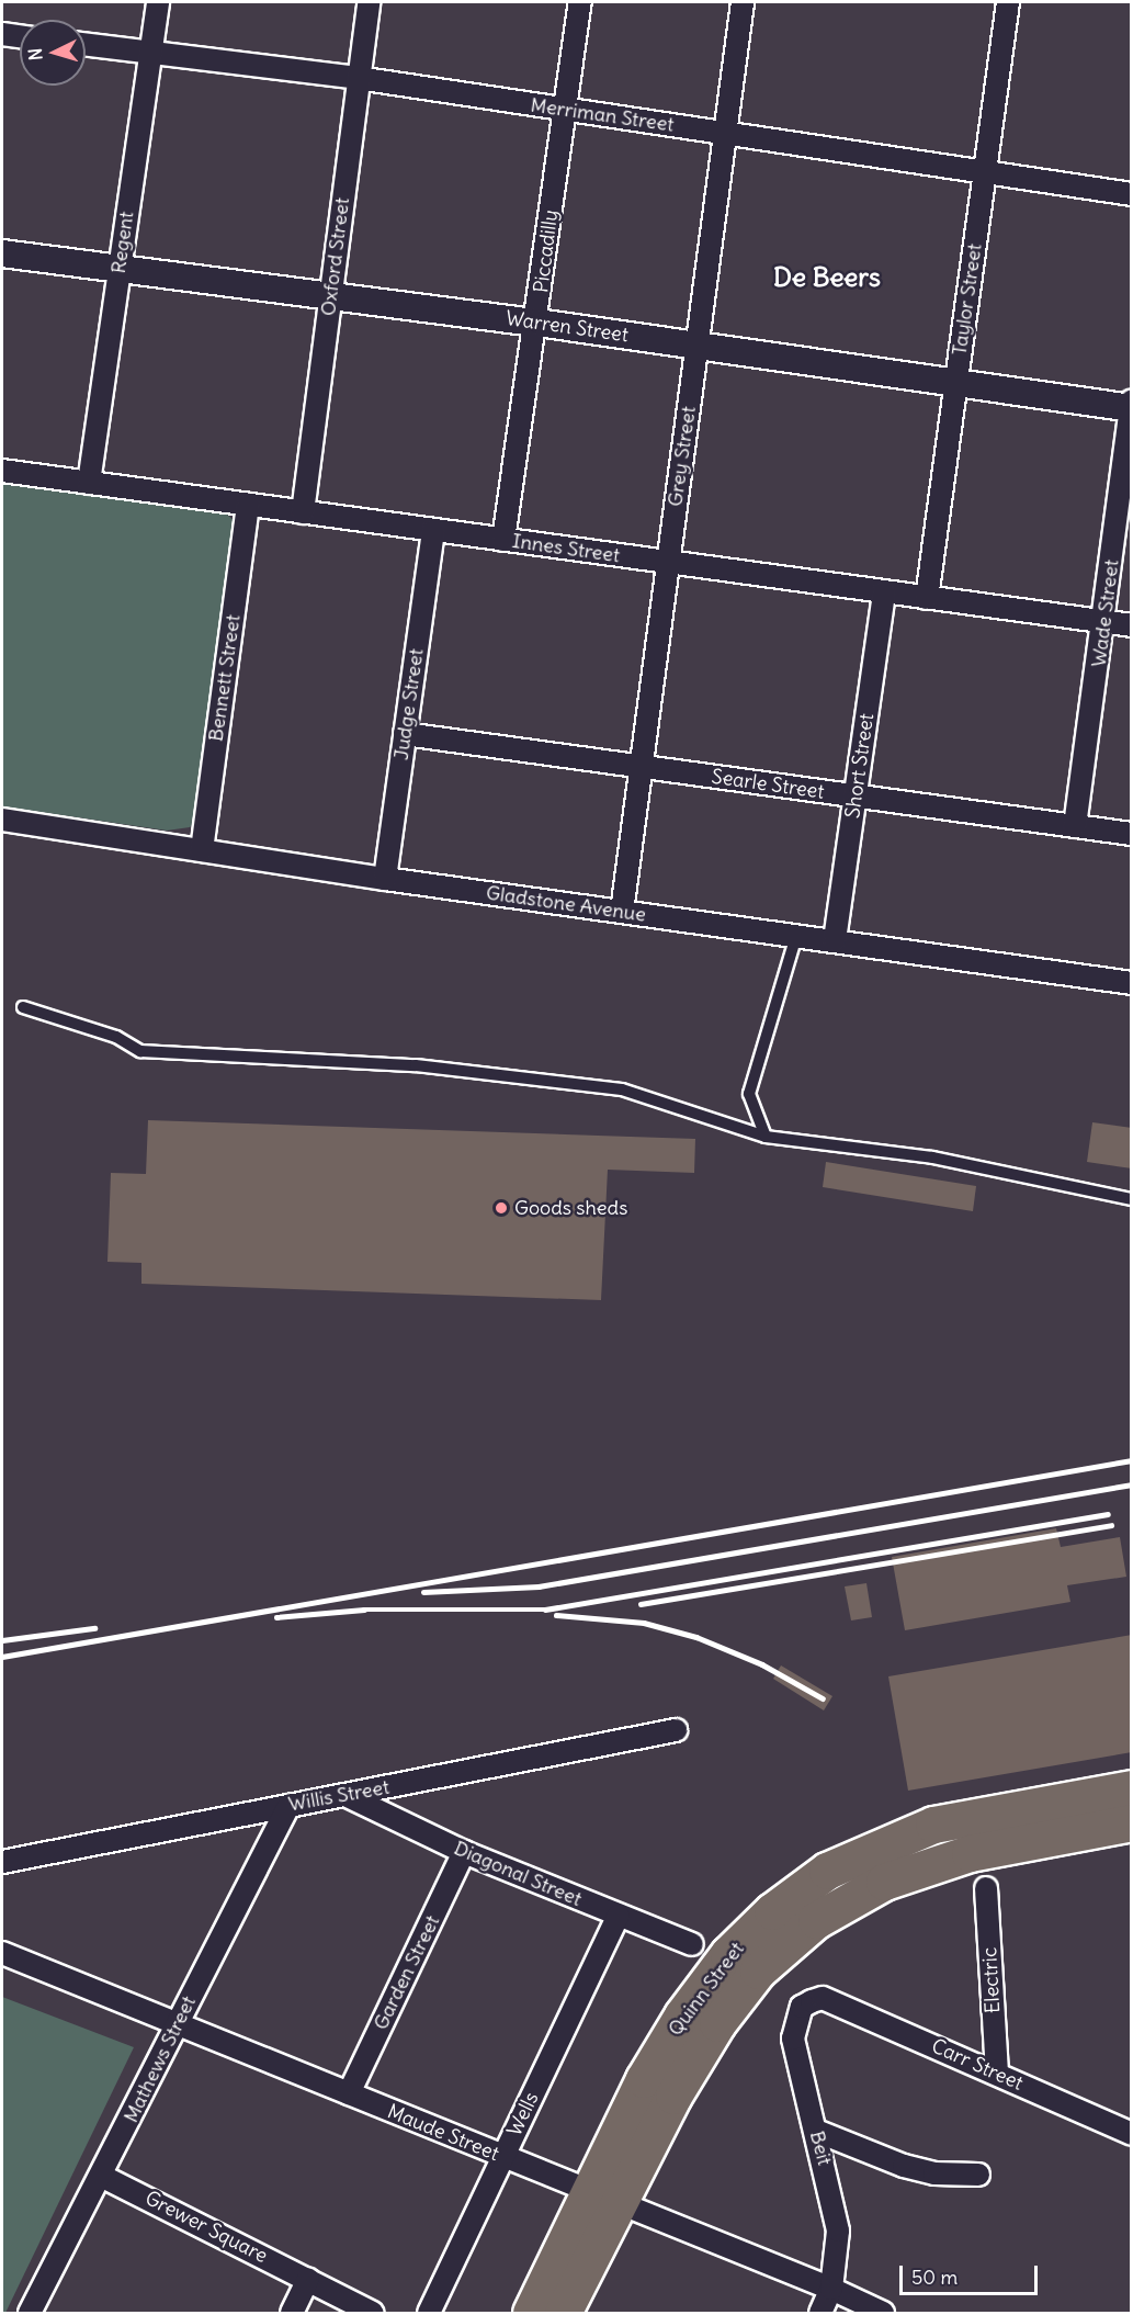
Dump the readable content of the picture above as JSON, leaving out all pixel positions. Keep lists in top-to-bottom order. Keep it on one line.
{"streets":{"highway":["Quinn Street"],"street":["Merriman Street","Regent","Piccadilly","Oxford Street","Taylor Street","Warren Street","Grey Street","Innes Street","Wade Street","Bennett Street","Judge Street","Short Street","Searle Street","Gladstone Avenue","Willis Street","Diagonal Street","Garden Street","Electric","Mathews Street","Carr Street","Wells","Maude Street","Beit","Grewer Square"]},"crossings":[["Merriman Street","Regent"],["Merriman Street","Piccadilly"],["Merriman Street","Oxford Street"],["Merriman Street","Taylor Street"],["Merriman Street","Grey Street"],["Regent","Warren Street"],["Regent","Innes Street"],["Piccadilly","Warren Street"],["Piccadilly","Innes Street"],["Oxford Street","Warren Street"],["Oxford Street","Innes Street"],["Taylor Street","Warren Street"],["Taylor Street","Innes Street"],["Warren Street","Grey Street"],["Warren Street","Wade Street"],["Grey Street","Innes Street"],["Grey Street","Searle Street"],["Grey Street","Gladstone Avenue"],["Innes Street","Wade Street"],["Innes Street","Bennett Street"],["Innes Street","Judge Street"],["Innes Street","Short Street"],["Wade Street","Searle Street"],["Bennett Street","Gladstone Avenue"],["Judge Street","Searle Street"],["Judge Street","Gladstone Avenue"],["Short Street","Searle Street"],["Short Street","Gladstone Avenue"],["Willis Street","Diagonal Street"],["Willis Street","Mathews Street"],["Diagonal Street","Garden Street"],["Diagonal Street","Wells"],["Garden Street","Maude Street"],["Electric","Carr Street"],["Quinn Street","Maude Street"],["Mathews Street","Maude Street"],["Mathews Street","Grewer Square"],["Carr Street","Beit"],["Wells","Maude Street"],["Maude Street","Beit"]],"districts":["De Beers"],"places":["Goods sheds"],"scale_bar":"50 m","north":"left"}
